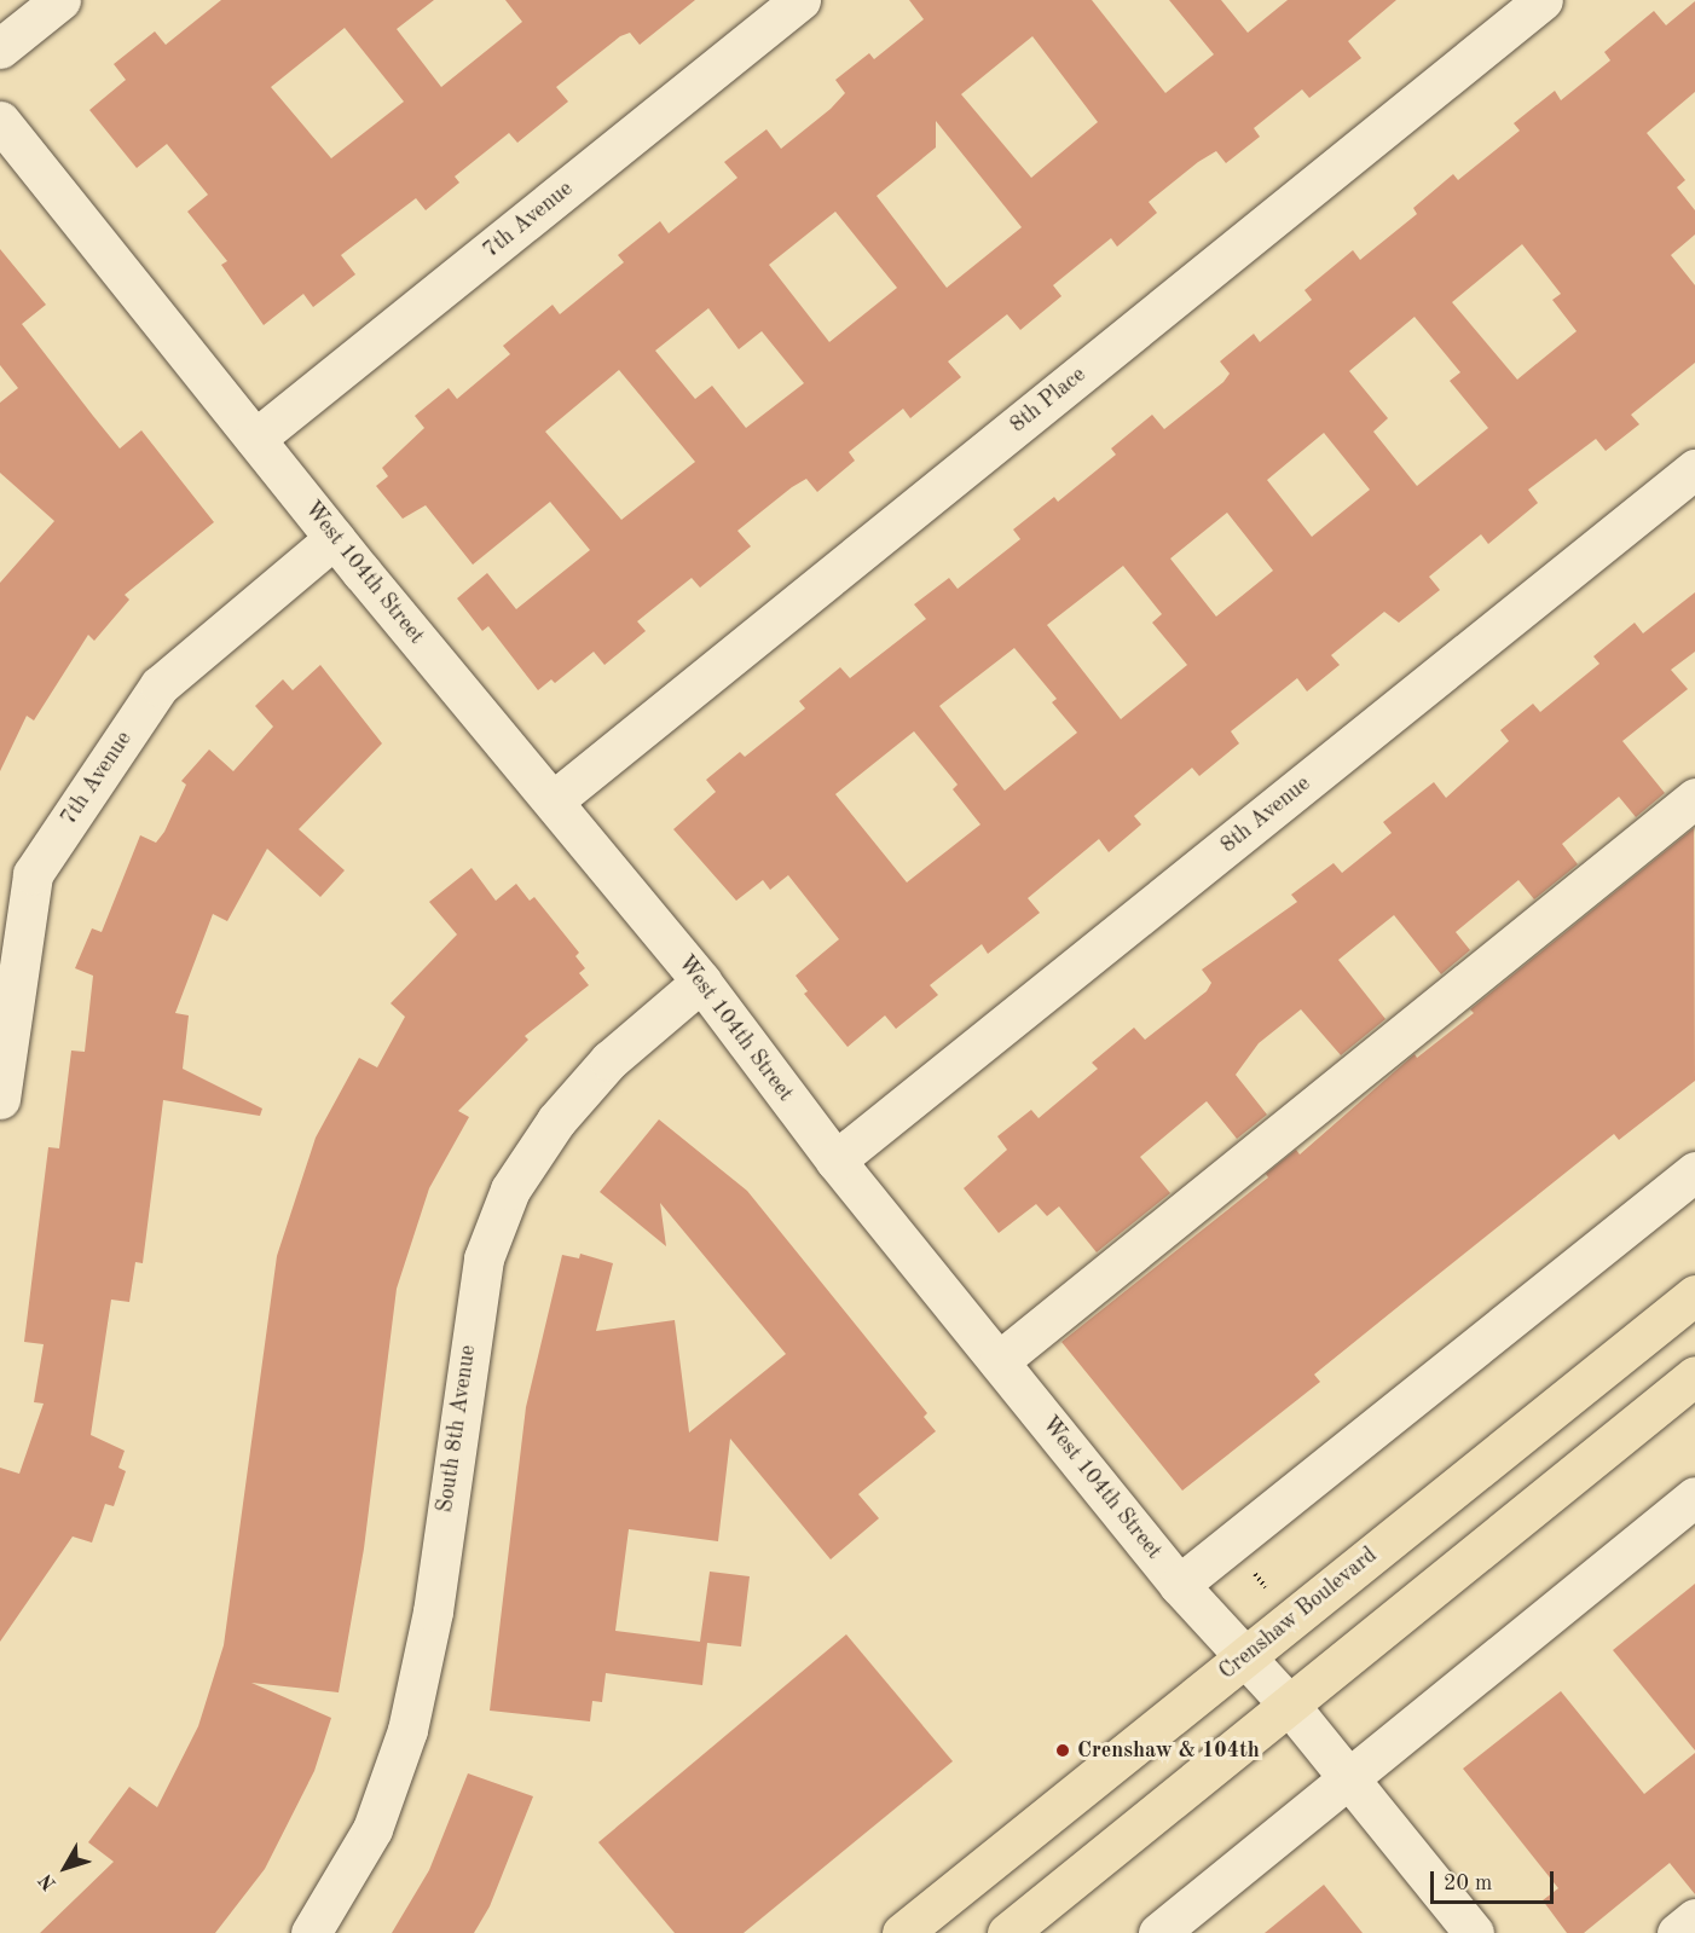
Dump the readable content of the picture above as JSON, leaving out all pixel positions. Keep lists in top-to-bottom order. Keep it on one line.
{"streets":{"main road":["Crenshaw Boulevard"],"street":["7th Avenue","8th Place","West 104th Street","8th Avenue","South 8th Avenue"]},"crossings":[["7th Avenue","West 104th Street"],["8th Place","West 104th Street"],["West 104th Street","8th Avenue"],["West 104th Street","South 8th Avenue"],["West 104th Street","Crenshaw Boulevard"]],"places":["Crenshaw & 104th"],"scale_bar":"20 m","north":"bottom left"}
